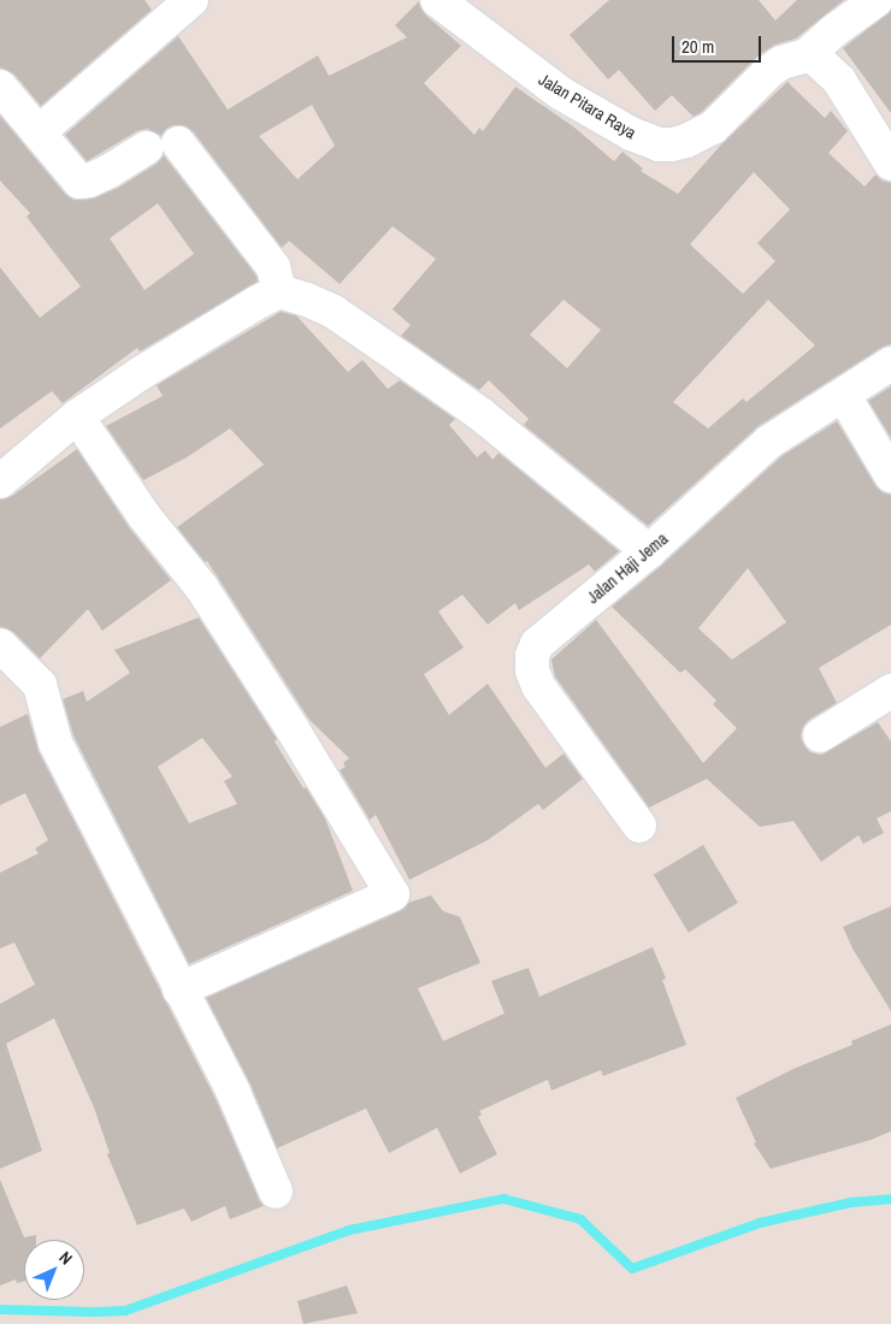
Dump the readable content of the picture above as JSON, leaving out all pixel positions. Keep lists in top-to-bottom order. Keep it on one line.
{"streets":{"street":["Jalan Pitara Raya","Jalan Haji Jema"]},"scale_bar":"20 m","north":"top right"}
